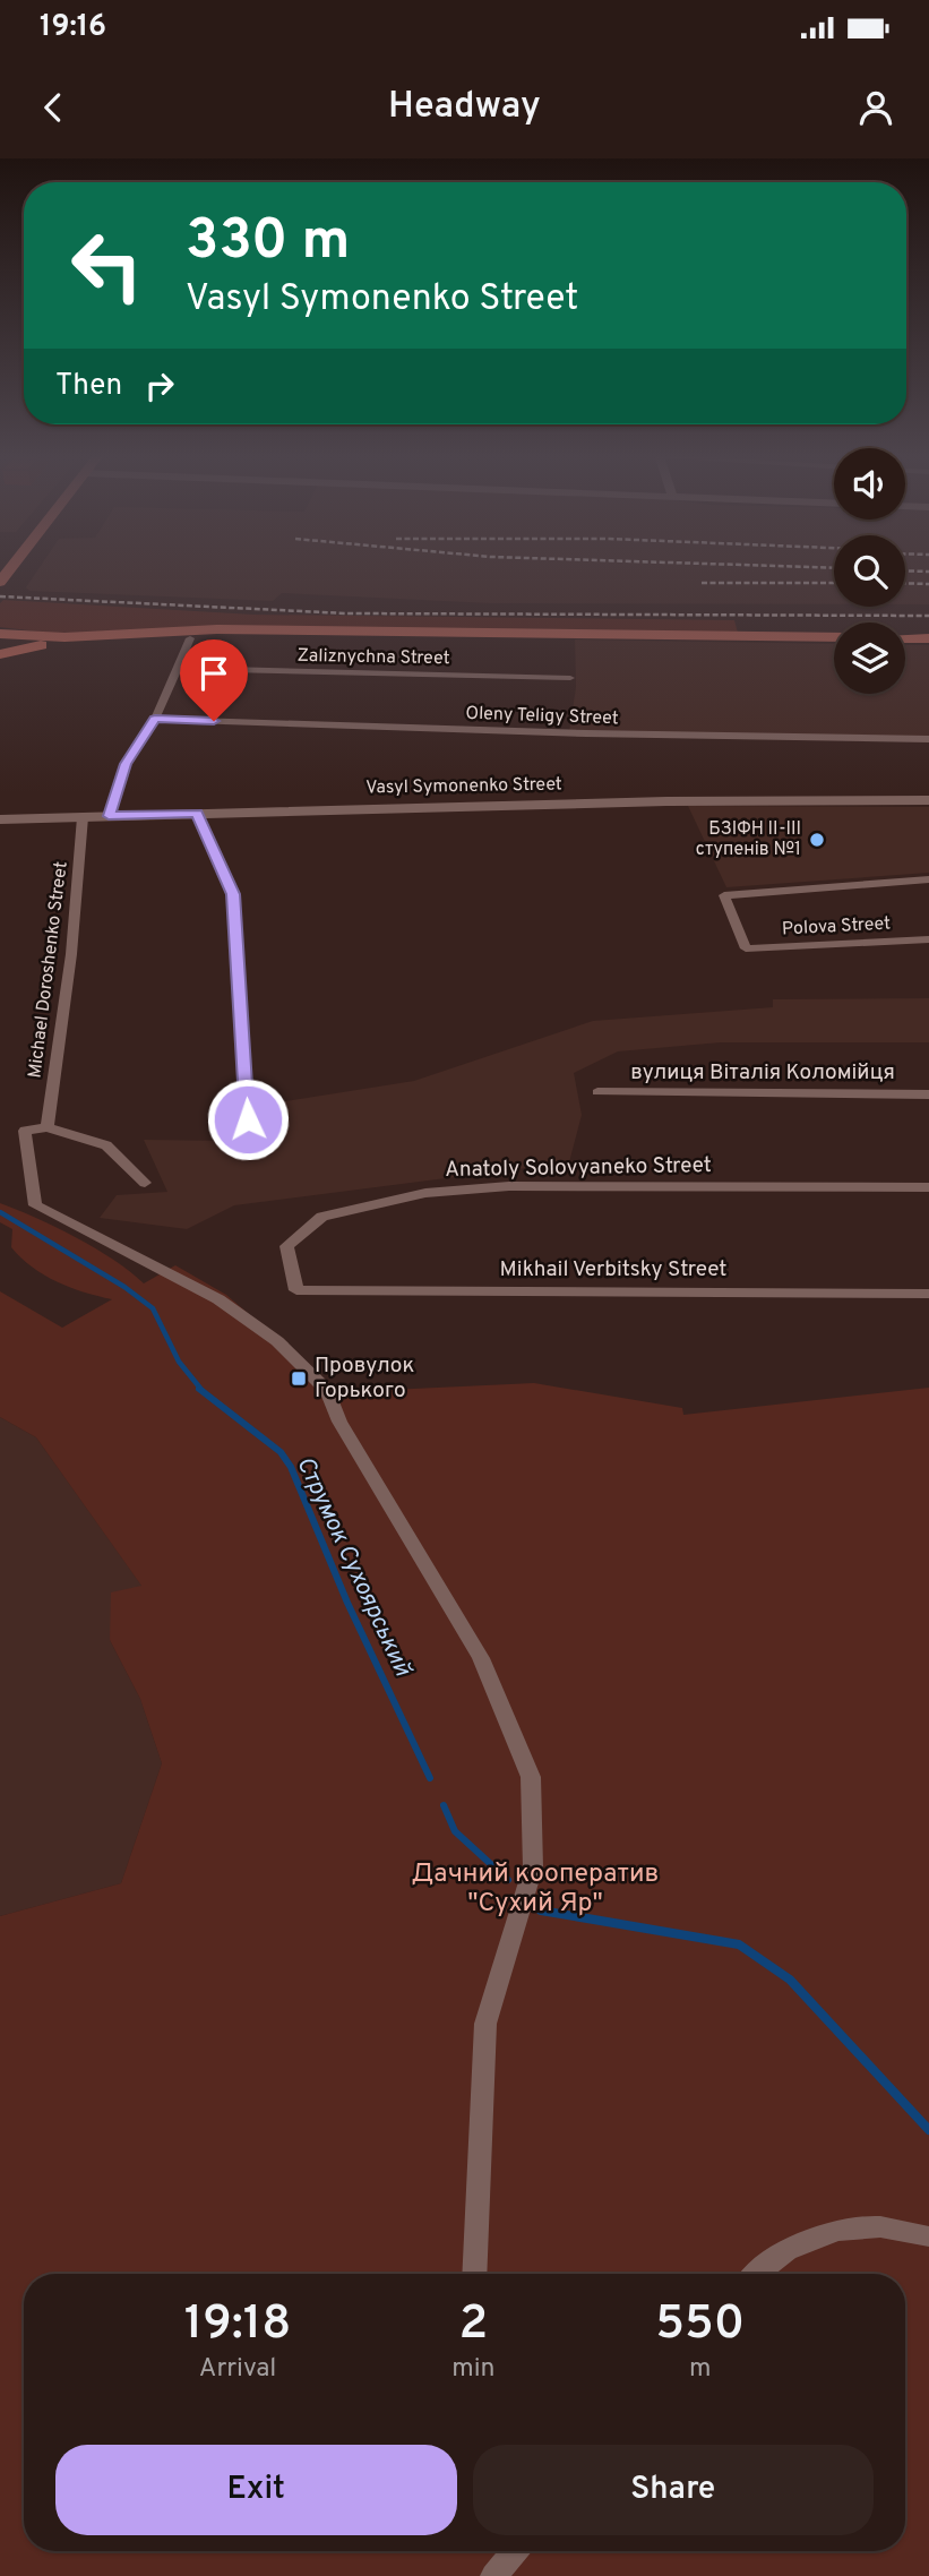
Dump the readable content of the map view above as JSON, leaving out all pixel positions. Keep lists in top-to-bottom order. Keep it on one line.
{"streets":{"street":["Zaliznychna Street","Oleny Teligy Street","Vasyl Symonenko Street","Polova Street","Michael Doroshenko Street","вулиця Віталія Коломійця","Anatoly Solovyaneko Street","Mikhail Verbitsky Street"]},"crossings":[["Vasyl Symonenko Street","Michael Doroshenko Street"],["Anatoly Solovyaneko Street","Mikhail Verbitsky Street"]],"water":["Струмок Сухоярський"],"parks":["Дачний кооператив \"Сухий Яр\""],"places":{"other":["БЗІФН ІІ-ІІІ ступенів №1"],"transit":["Провулок Горького"]},"page":{"status":"19:16","header":"Headway","turn":["330 m","Vasyl Symonenko Street"],"then":"Then","eta":["19:18","Arrival","2","min","550","m"],"buttons":["Exit","Share"]}}
